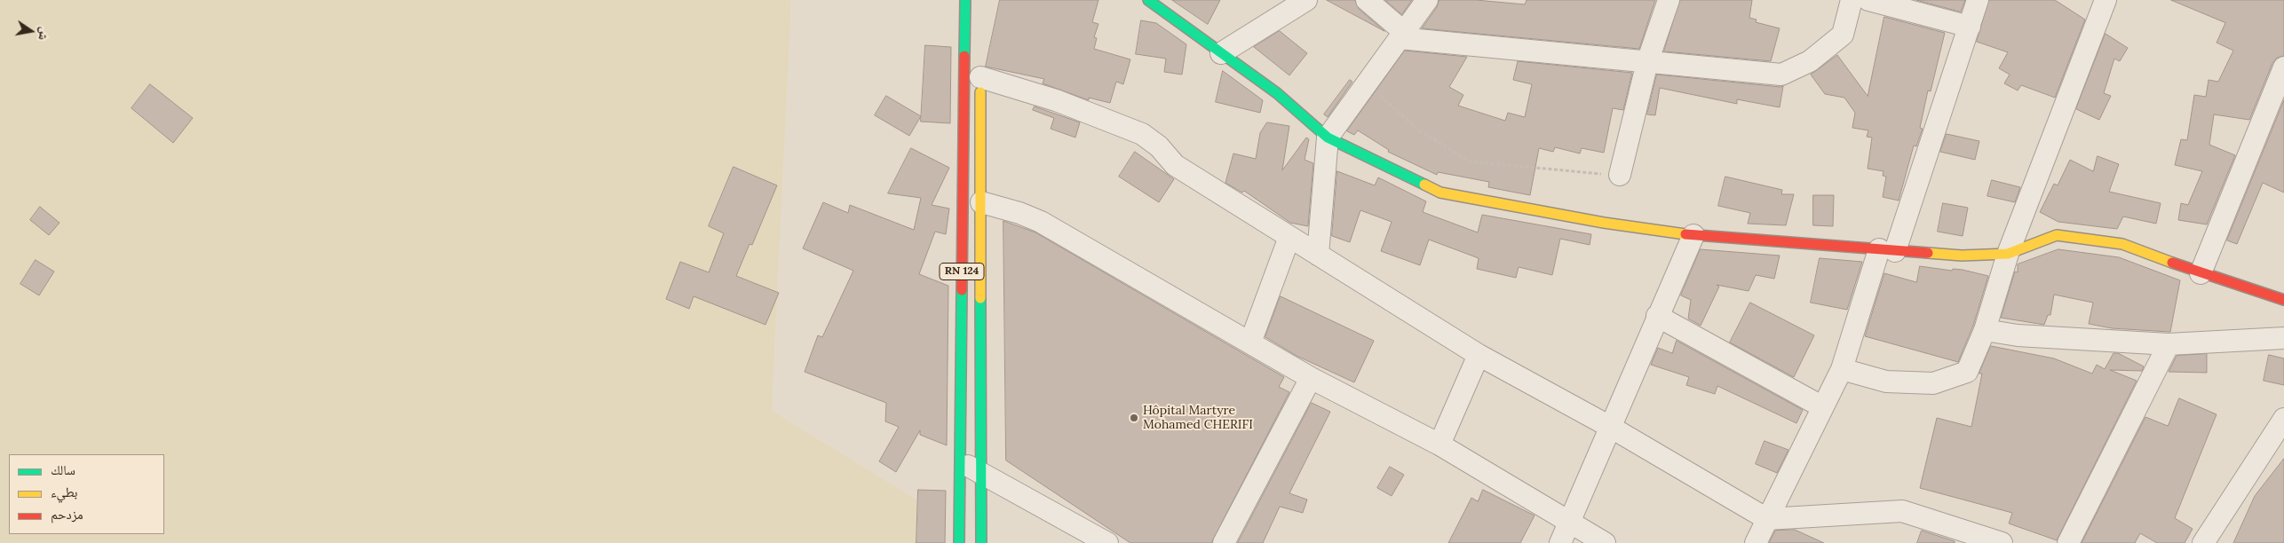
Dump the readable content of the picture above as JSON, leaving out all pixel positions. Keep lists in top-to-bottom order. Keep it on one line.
{"streets":{"street":["RN 124"]},"places":["Hôpital Martyre Mohamed CHERIFI"],"legend":["سالك","بطيء","مزدحم"],"north":"right"}
